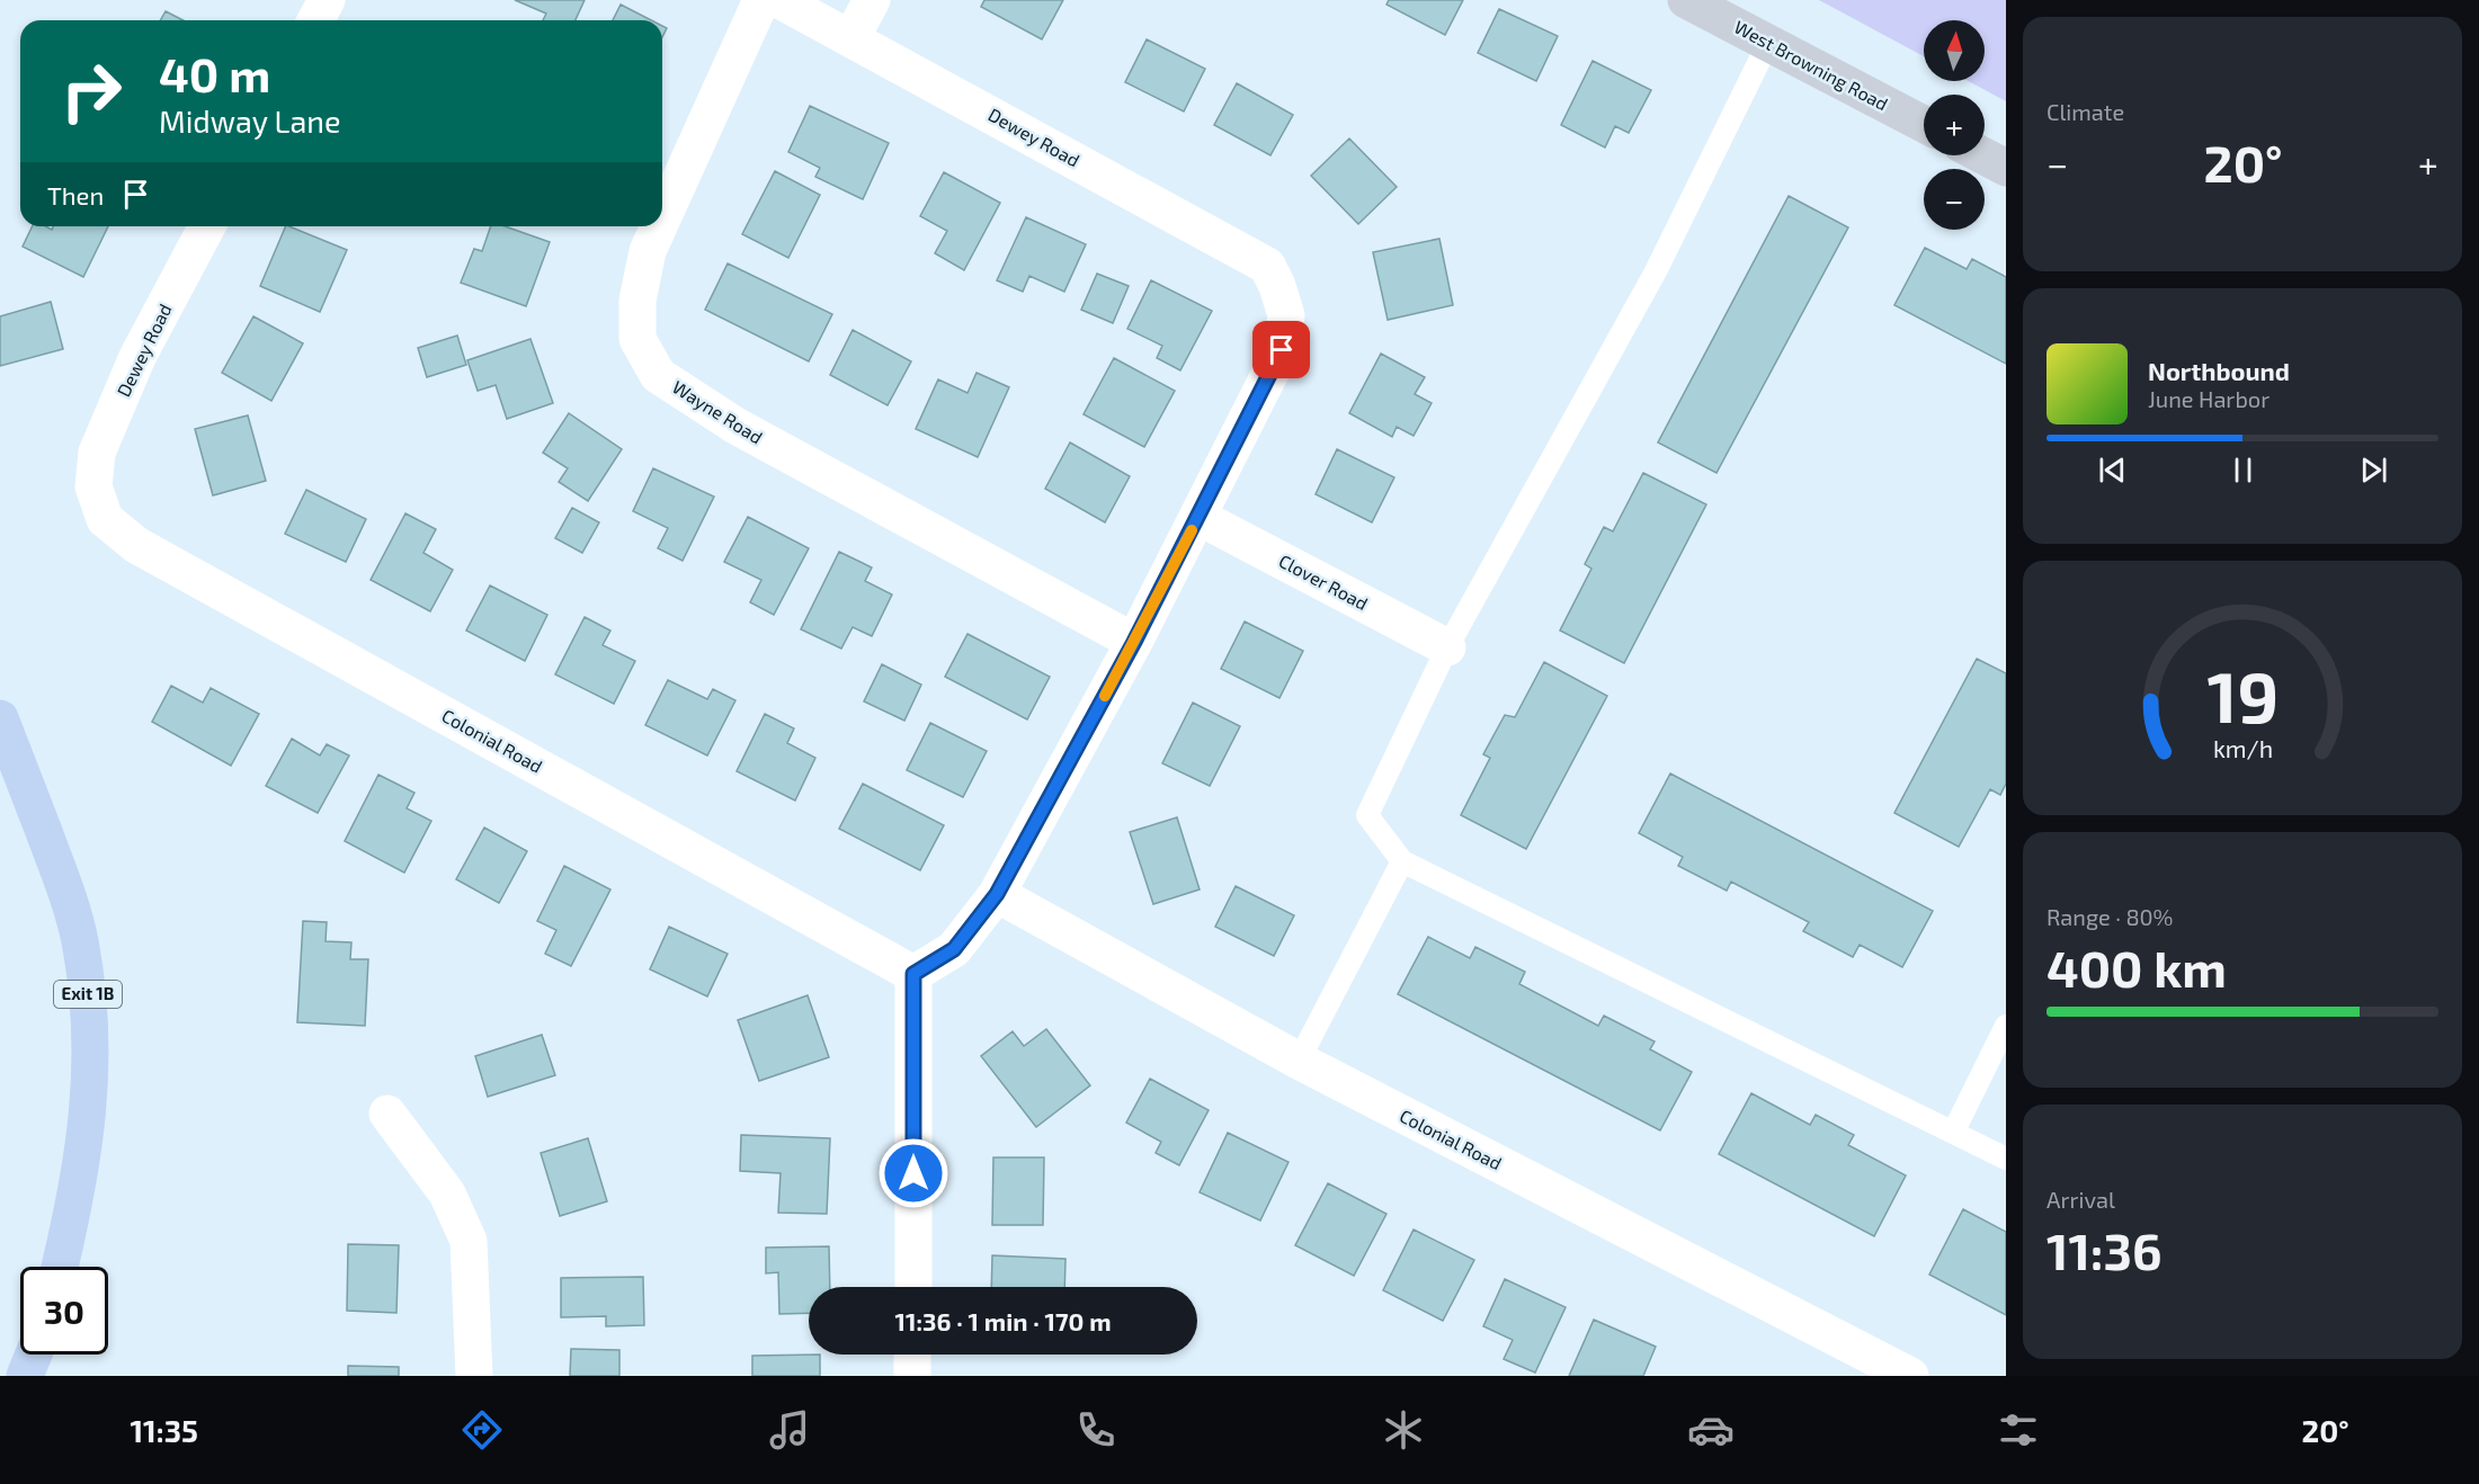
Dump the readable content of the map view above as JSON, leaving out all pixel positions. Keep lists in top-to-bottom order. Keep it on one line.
{"streets":{"highway":["Exit 1B"],"main road":["West Browning Road"],"street":["Dewey Road","Wayne Road","Clover Road","Colonial Road"]},"crossings":[["Dewey Road","Clover Road"],["Dewey Road","Colonial Road"]],"north":"top","page":{"tile":["Climate",["Range · 80%","400 km"],["Arrival","11:36"]],"map_buttons":["+","−"],"turn":["40 m","Midway Lane"],"heat":["−","20°","+"],"then":"Then","song":["Northbound","June Harbor"],"limit":"30","trip":"11:36 · 1 min · 170 m","tabs":["11:35","20°"],"gauge":["19","km/h"]}}
